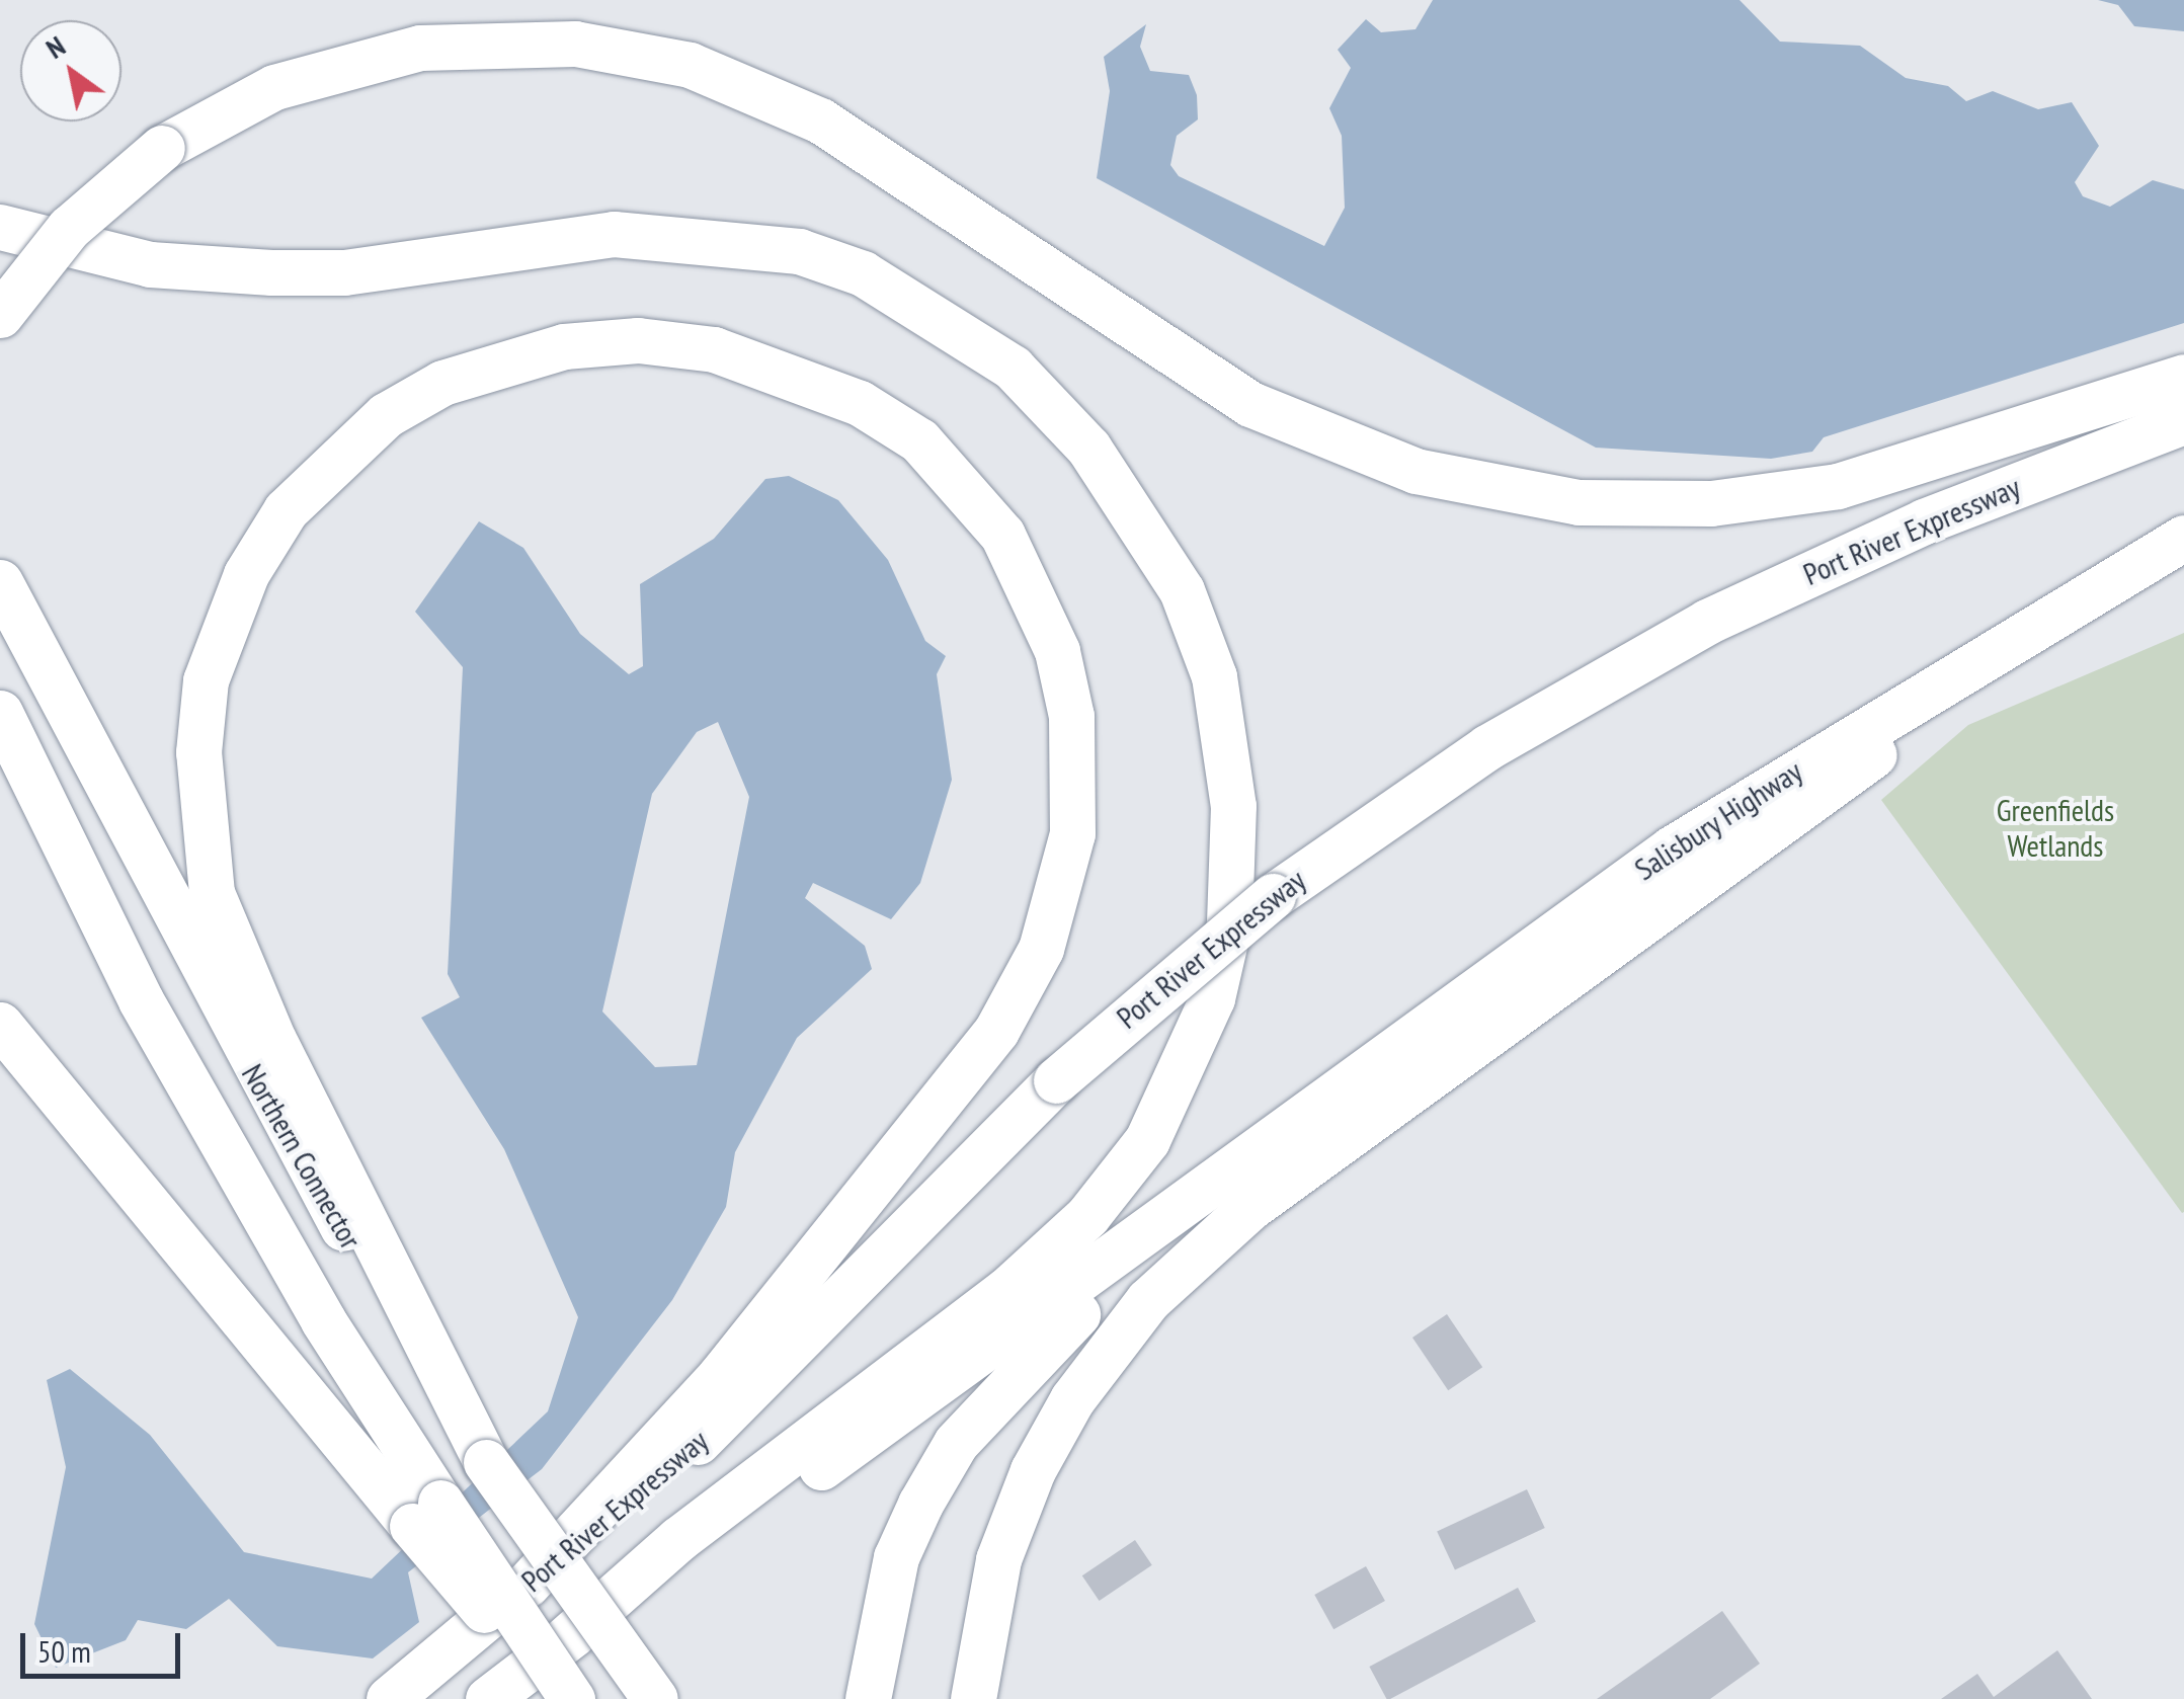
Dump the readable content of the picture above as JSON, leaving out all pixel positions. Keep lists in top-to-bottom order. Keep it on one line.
{"streets":{"highway":["Port River Expressway","Salisbury Highway","Northern Connector"]},"parks":["Greenfields Wetlands"],"scale_bar":"50 m","north":"top left"}
